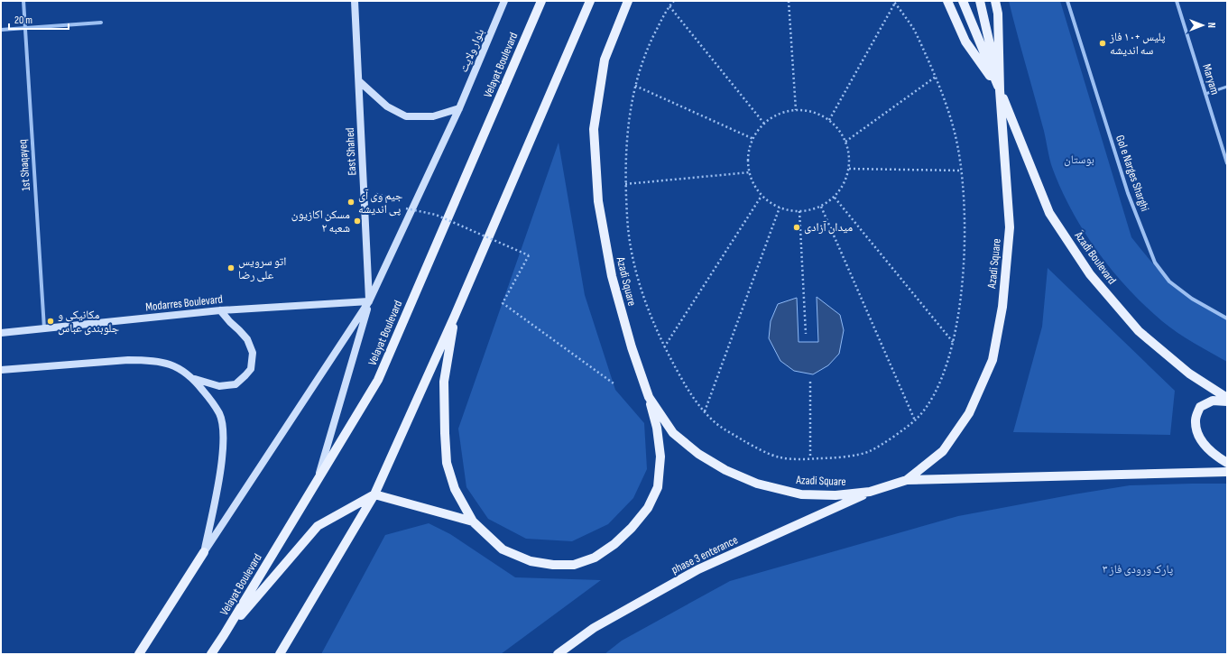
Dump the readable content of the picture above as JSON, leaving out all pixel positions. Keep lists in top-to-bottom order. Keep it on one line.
{"streets":{"main road":["بلوار ولایت","Velayat Boulevard","East Shahed","َAzadi Boulevard","Azadi Square","Modarres Boulevard","phase 3 enterance"],"street":["Maryam","1st Shaqayeq","Gol e Narges Sharghi"]},"crossings":[["بلوار ولایت","East Shahed"],["بلوار ولایت","Modarres Boulevard"],["East Shahed","Modarres Boulevard"],["1st Shaqayeq","Modarres Boulevard"],["َAzadi Boulevard","Azadi Square"],["Azadi Square","phase 3 enterance"]],"parks":["بوستان","پارک ورودی فاز ۳"],"places":["پلیس +١٠ فاز سه اندیشه","جیم وی آی پی اندیشه","مسکن اکازیون شعبه ۲","میدان آزادی","اتو سرویس علی رضا","مکانیکی و جلوبندی عباس"],"scale_bar":"20 m","north":"right"}
